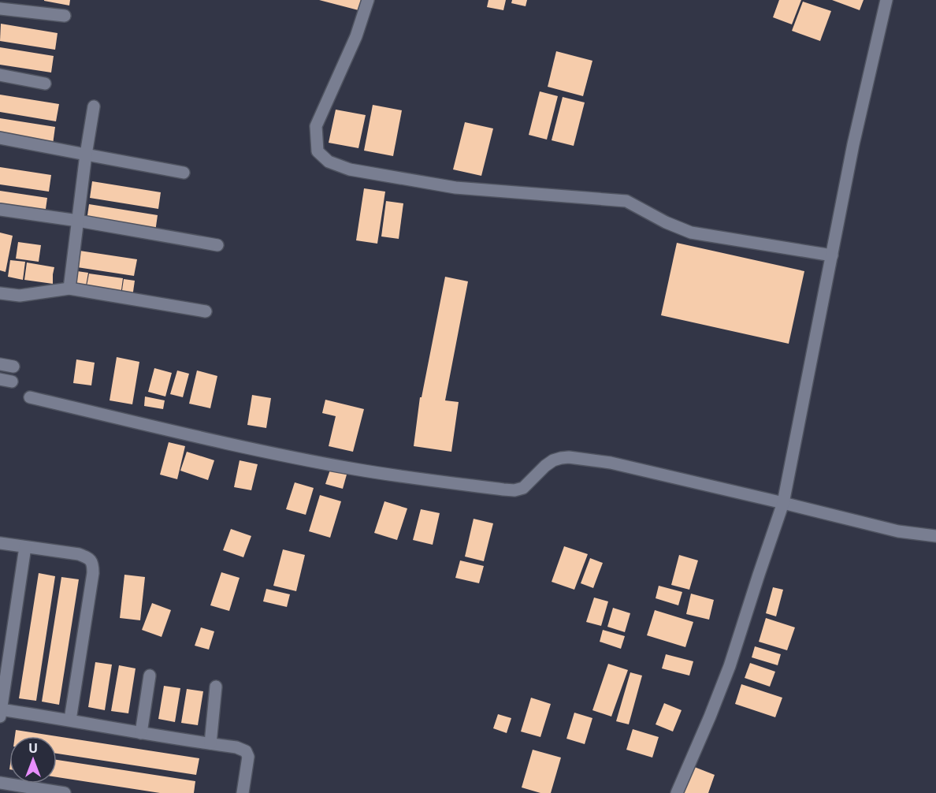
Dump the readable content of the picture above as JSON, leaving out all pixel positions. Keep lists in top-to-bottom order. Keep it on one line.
{"north":"top"}
